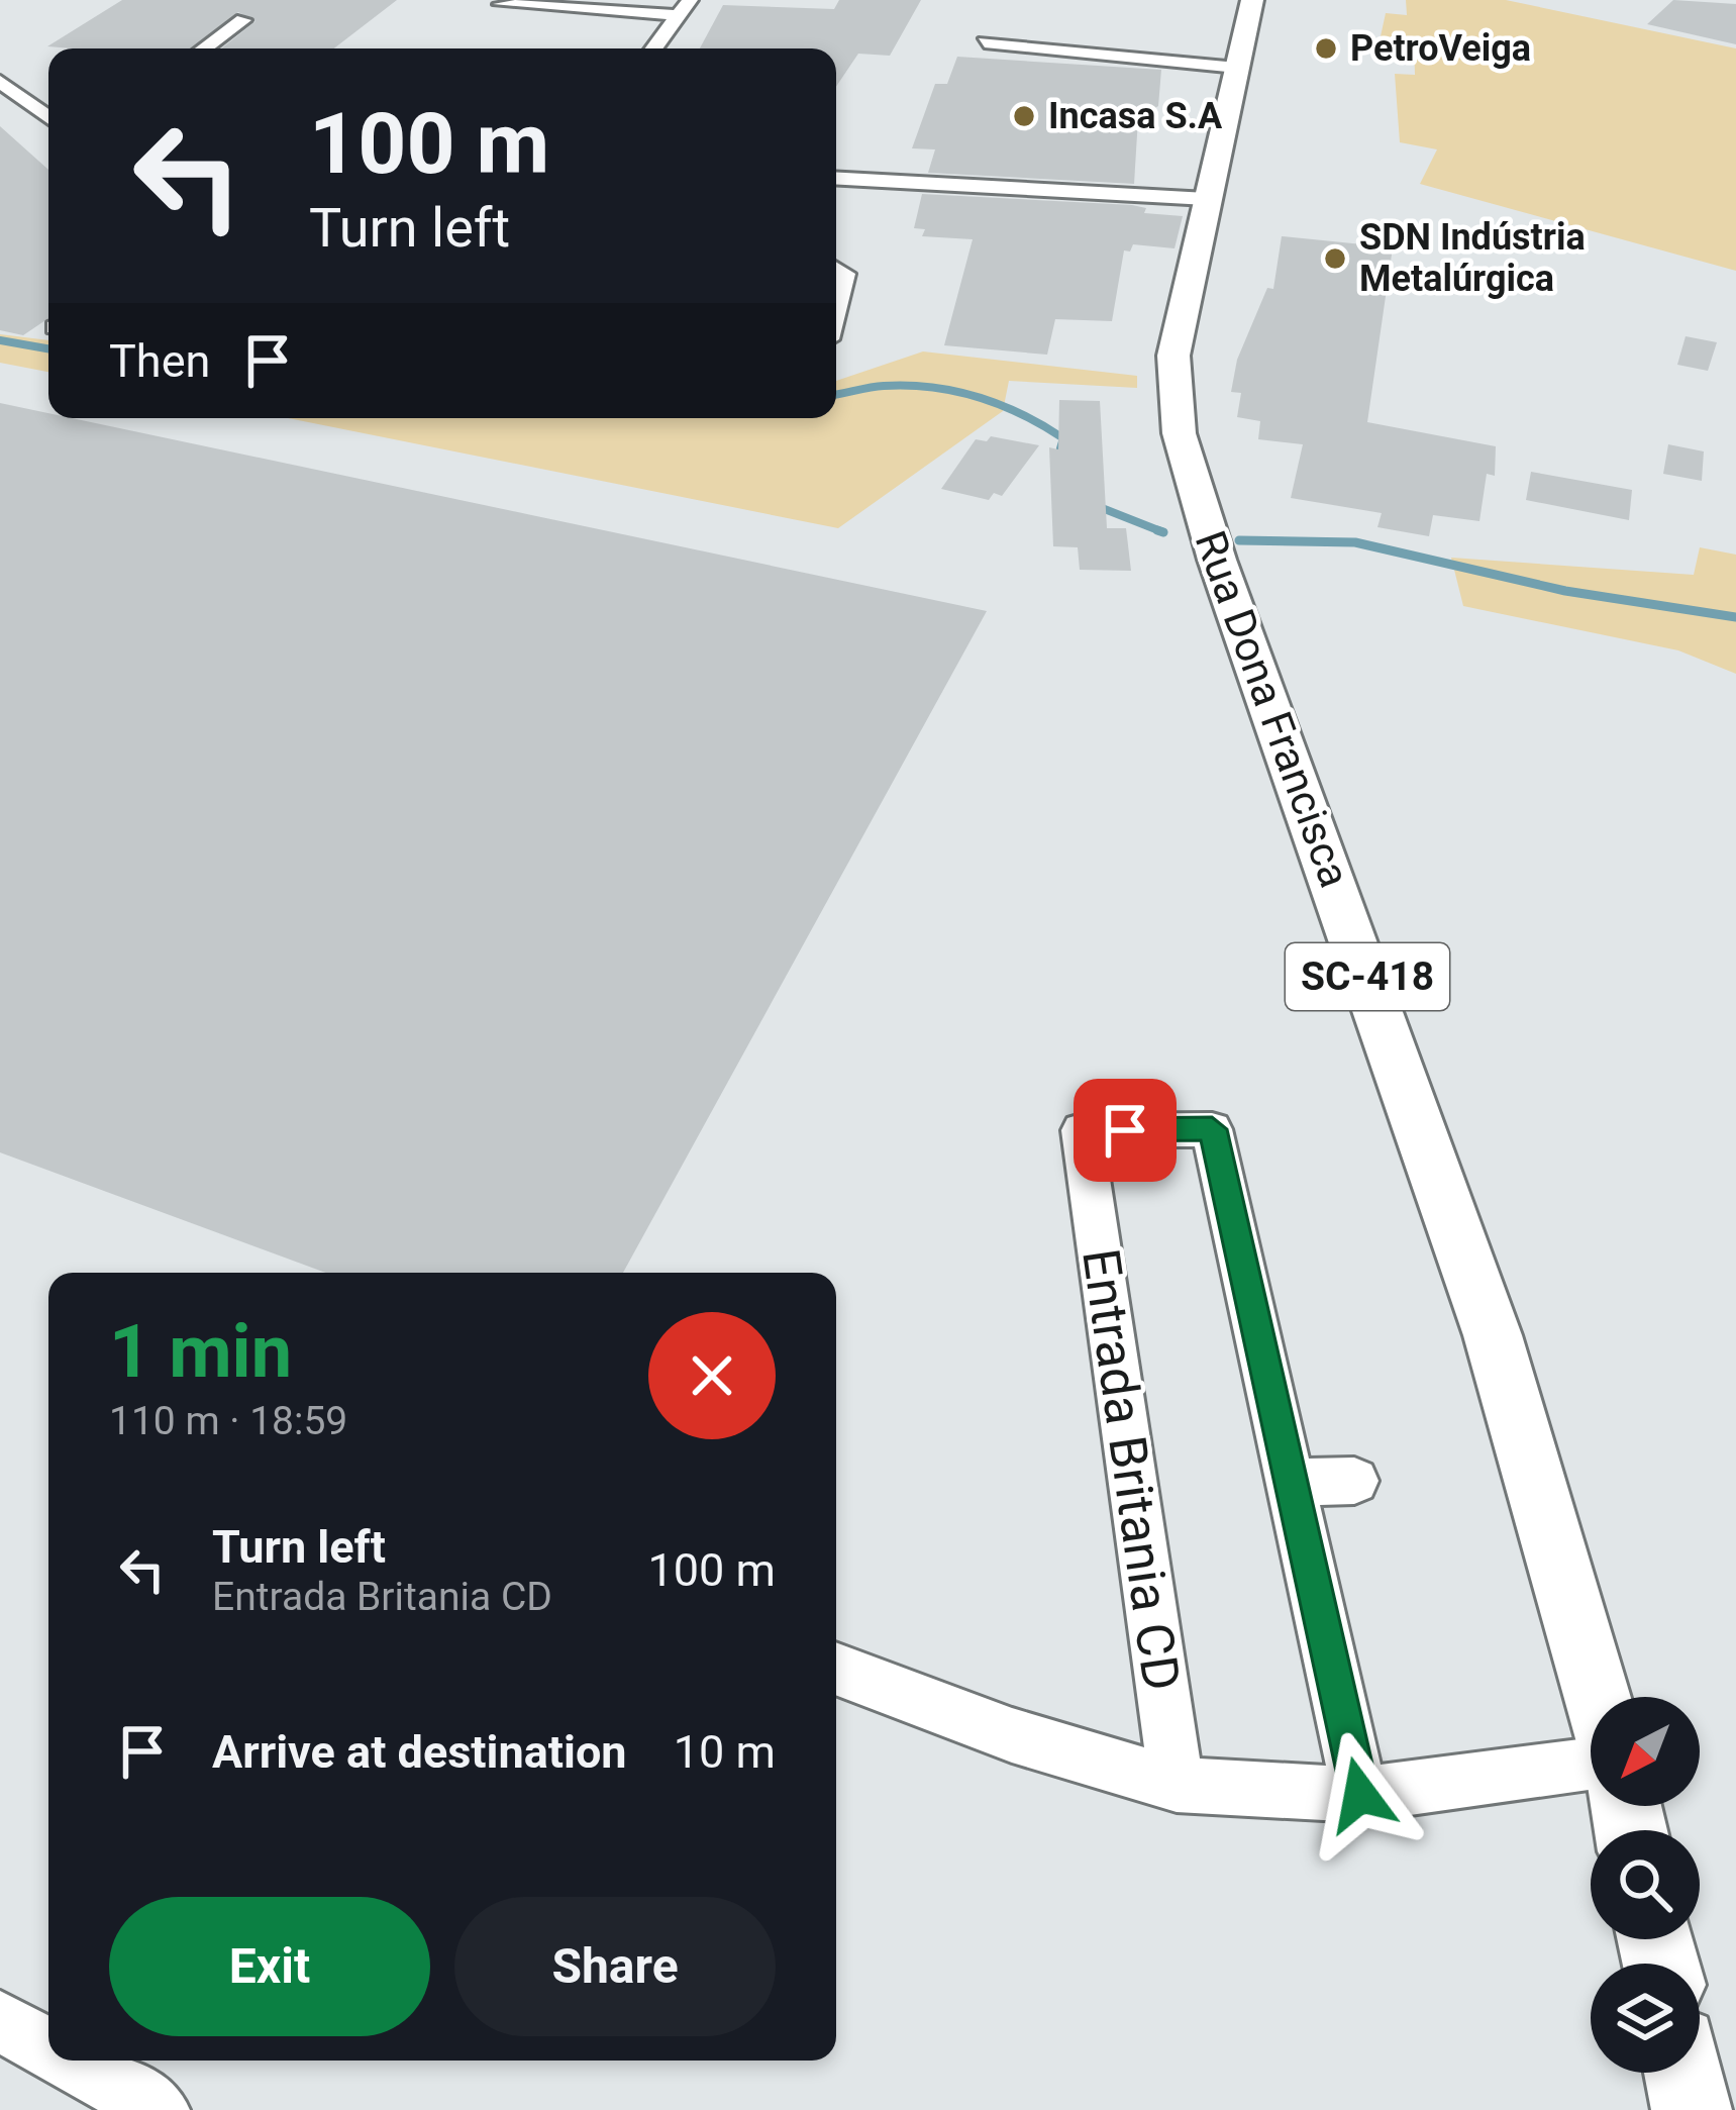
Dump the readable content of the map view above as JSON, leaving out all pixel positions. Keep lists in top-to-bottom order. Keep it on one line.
{"streets":{"main road":["Rua Dona Francisca","SC-418"],"street":["Entrada Britania CD"]},"places":["PetroVeiga","Incasa S.A","SDN Indústria Metalúrgica"],"north":"bottom left","page":{"turn":["100 m","Turn left"],"then":"Then","heading":["1 min","110 m · 18:59"],"list":[{"name":"Turn left","note":"Entrada Britania CD","value":"100 m"},{"name":"Arrive at destination","value":"10 m"}],"buttons":["Exit","Share"]}}
